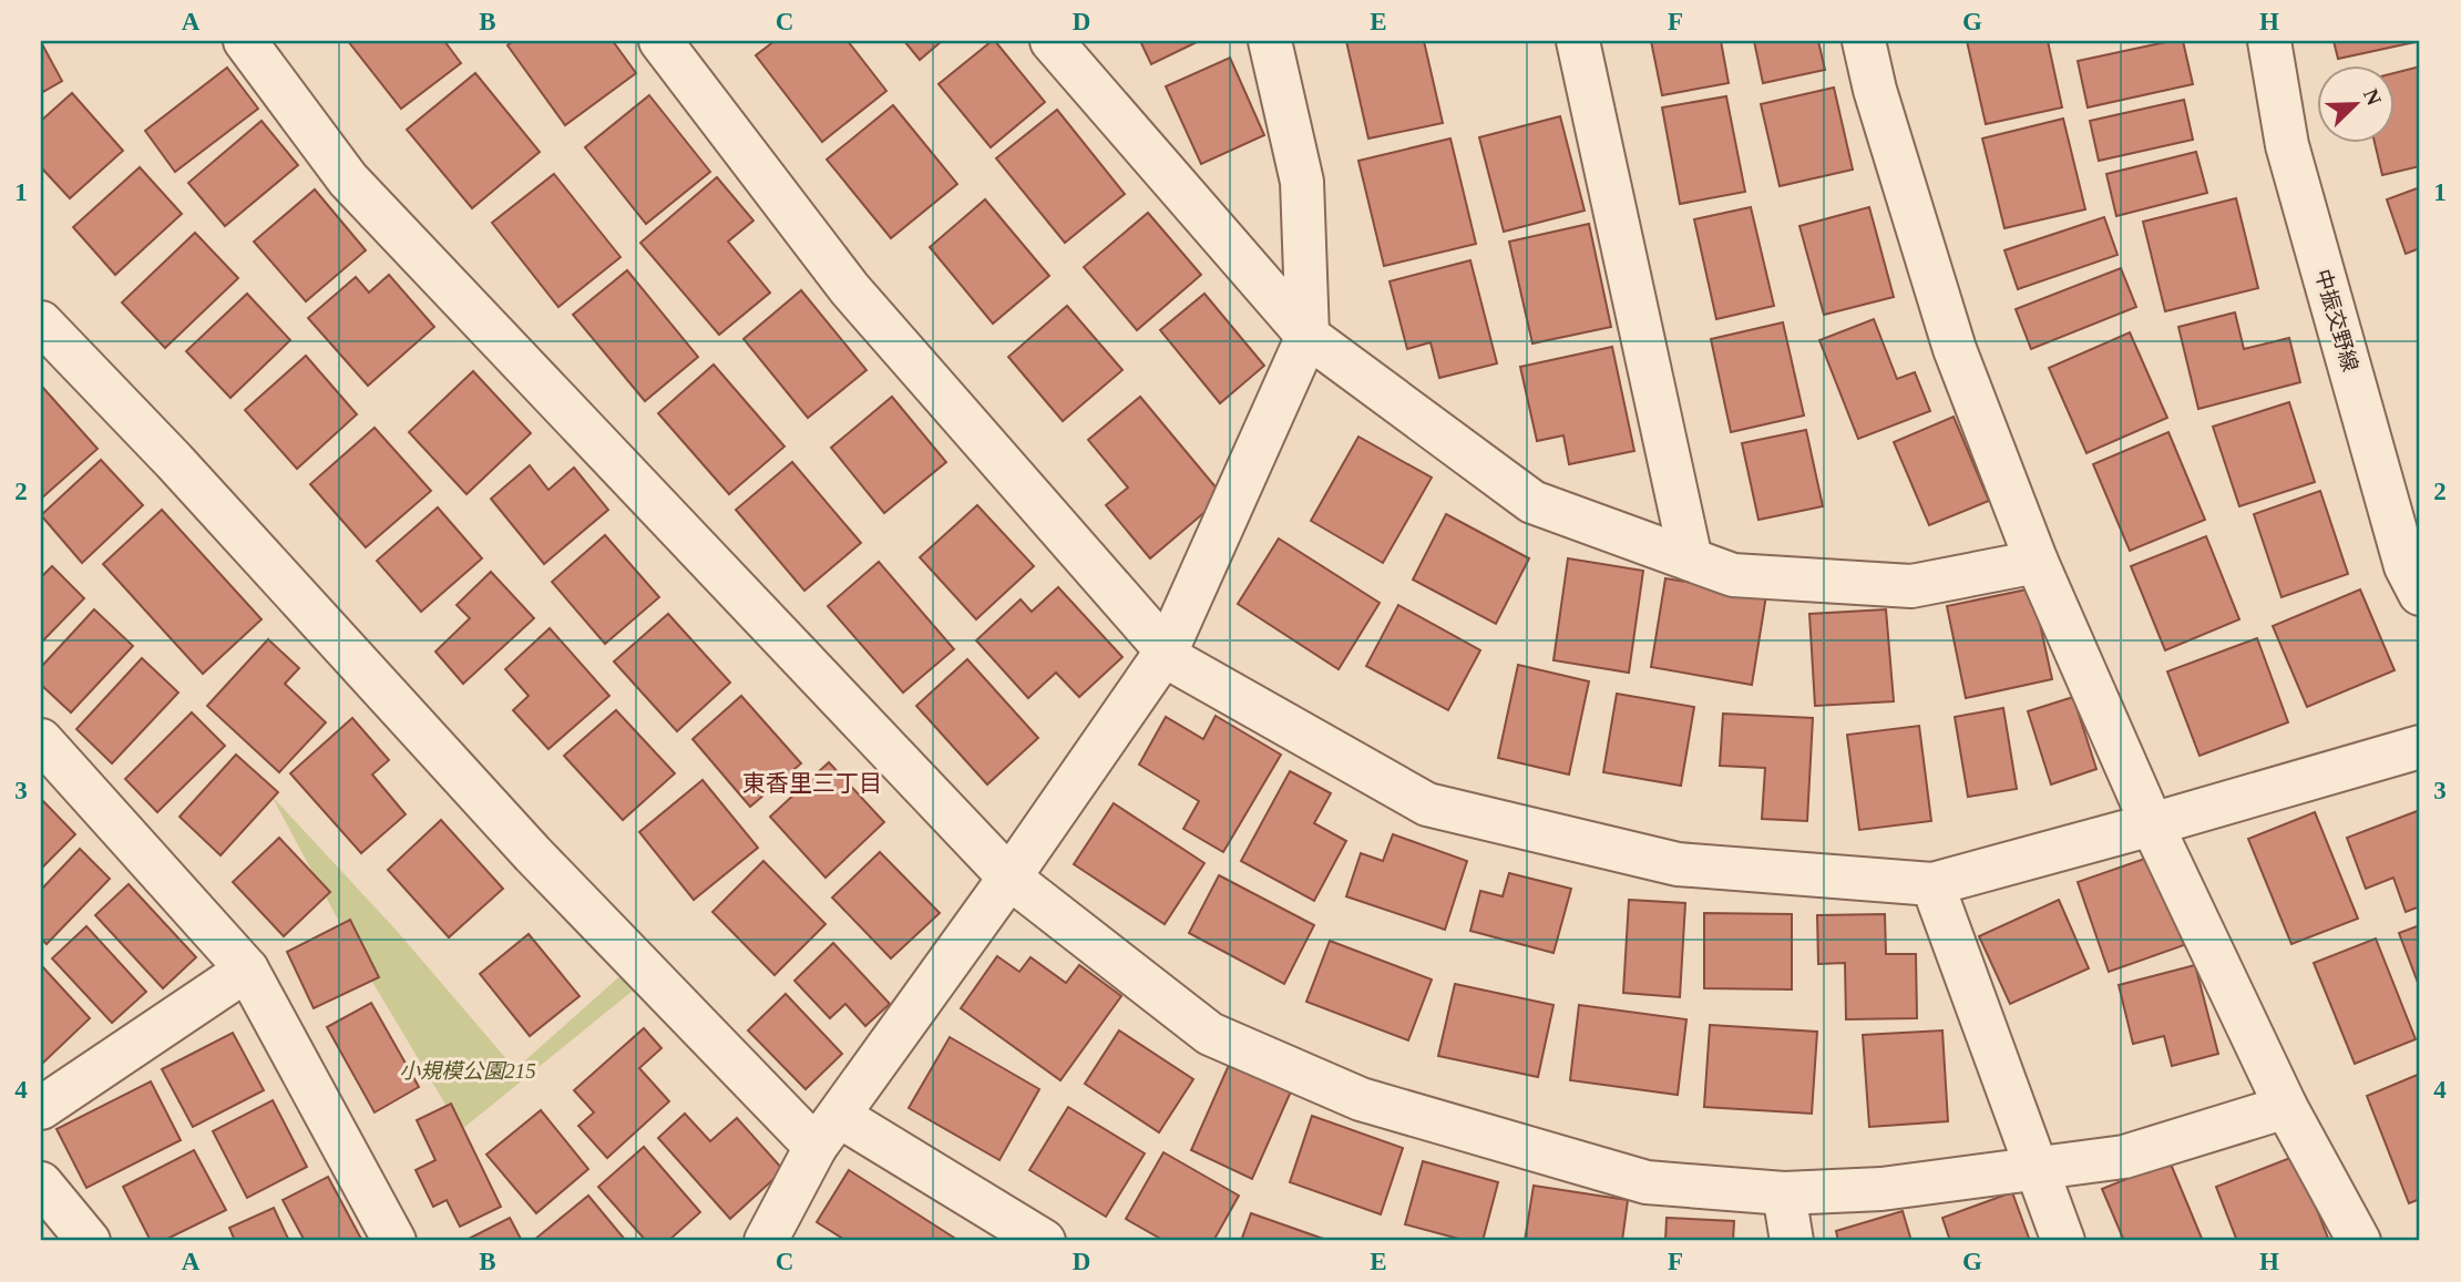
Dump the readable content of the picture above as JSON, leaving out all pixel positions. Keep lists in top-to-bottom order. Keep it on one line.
{"streets":{"street":["中振交野線"]},"districts":["東香里三丁目"],"parks":["小規模公園215"],"north":"top right","grid":{"columns":["A","B","C","D","E","F","G","H"],"rows":["1","2","3","4"]}}
